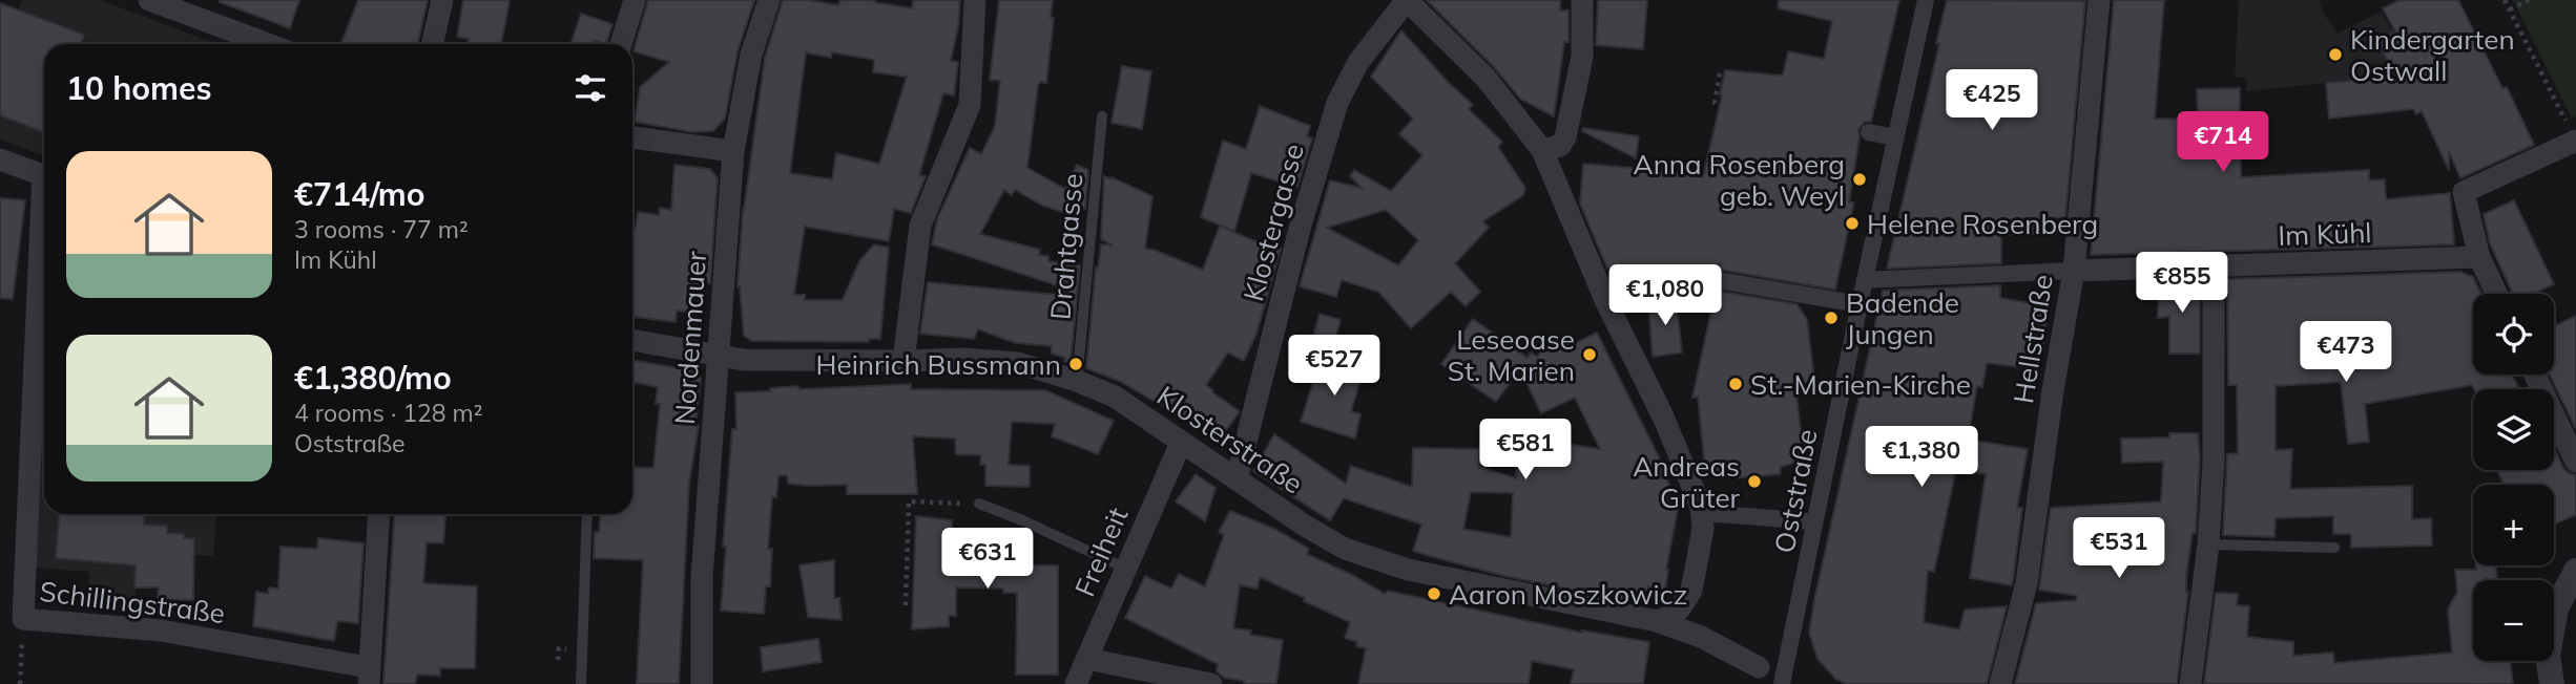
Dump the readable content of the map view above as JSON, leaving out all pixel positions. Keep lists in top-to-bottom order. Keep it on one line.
{"streets":{"street":["Klostergasse","Im Kühl","Nordenmauer","Hellstraße","Klosterstraße","Oststraße","Freiheit","Schillingstraße"],"lane":["Drahtgasse"]},"crossings":[["Klostergasse","Klosterstraße"],["Im Kühl","Hellstraße"],["Im Kühl","Oststraße"],["Drahtgasse","Klosterstraße"],["Nordenmauer","Klosterstraße"],["Klosterstraße","Oststraße"],["Klosterstraße","Freiheit"]],"places":["Kindergarten Ostwall","Anna Rosenberg geb. Weyl","Helene Rosenberg","Badende Jungen","Leseoase St. Marien","Heinrich Bussmann","St.-Marien-Kirche","Andreas Grüter","Aaron Moszkowicz"],"page":{"heading":"10 homes","price":["€425","€714","€855","€1,080","€473","€527","€581","€1,380","€531","€631"],"list":[{"name":"€714/mo","note":"3 rooms · 77 m² · Im Kühl"},{"name":"€1,380/mo","note":"4 rooms · 128 m² · Oststraße"}],"map_buttons":["+","−"]}}
